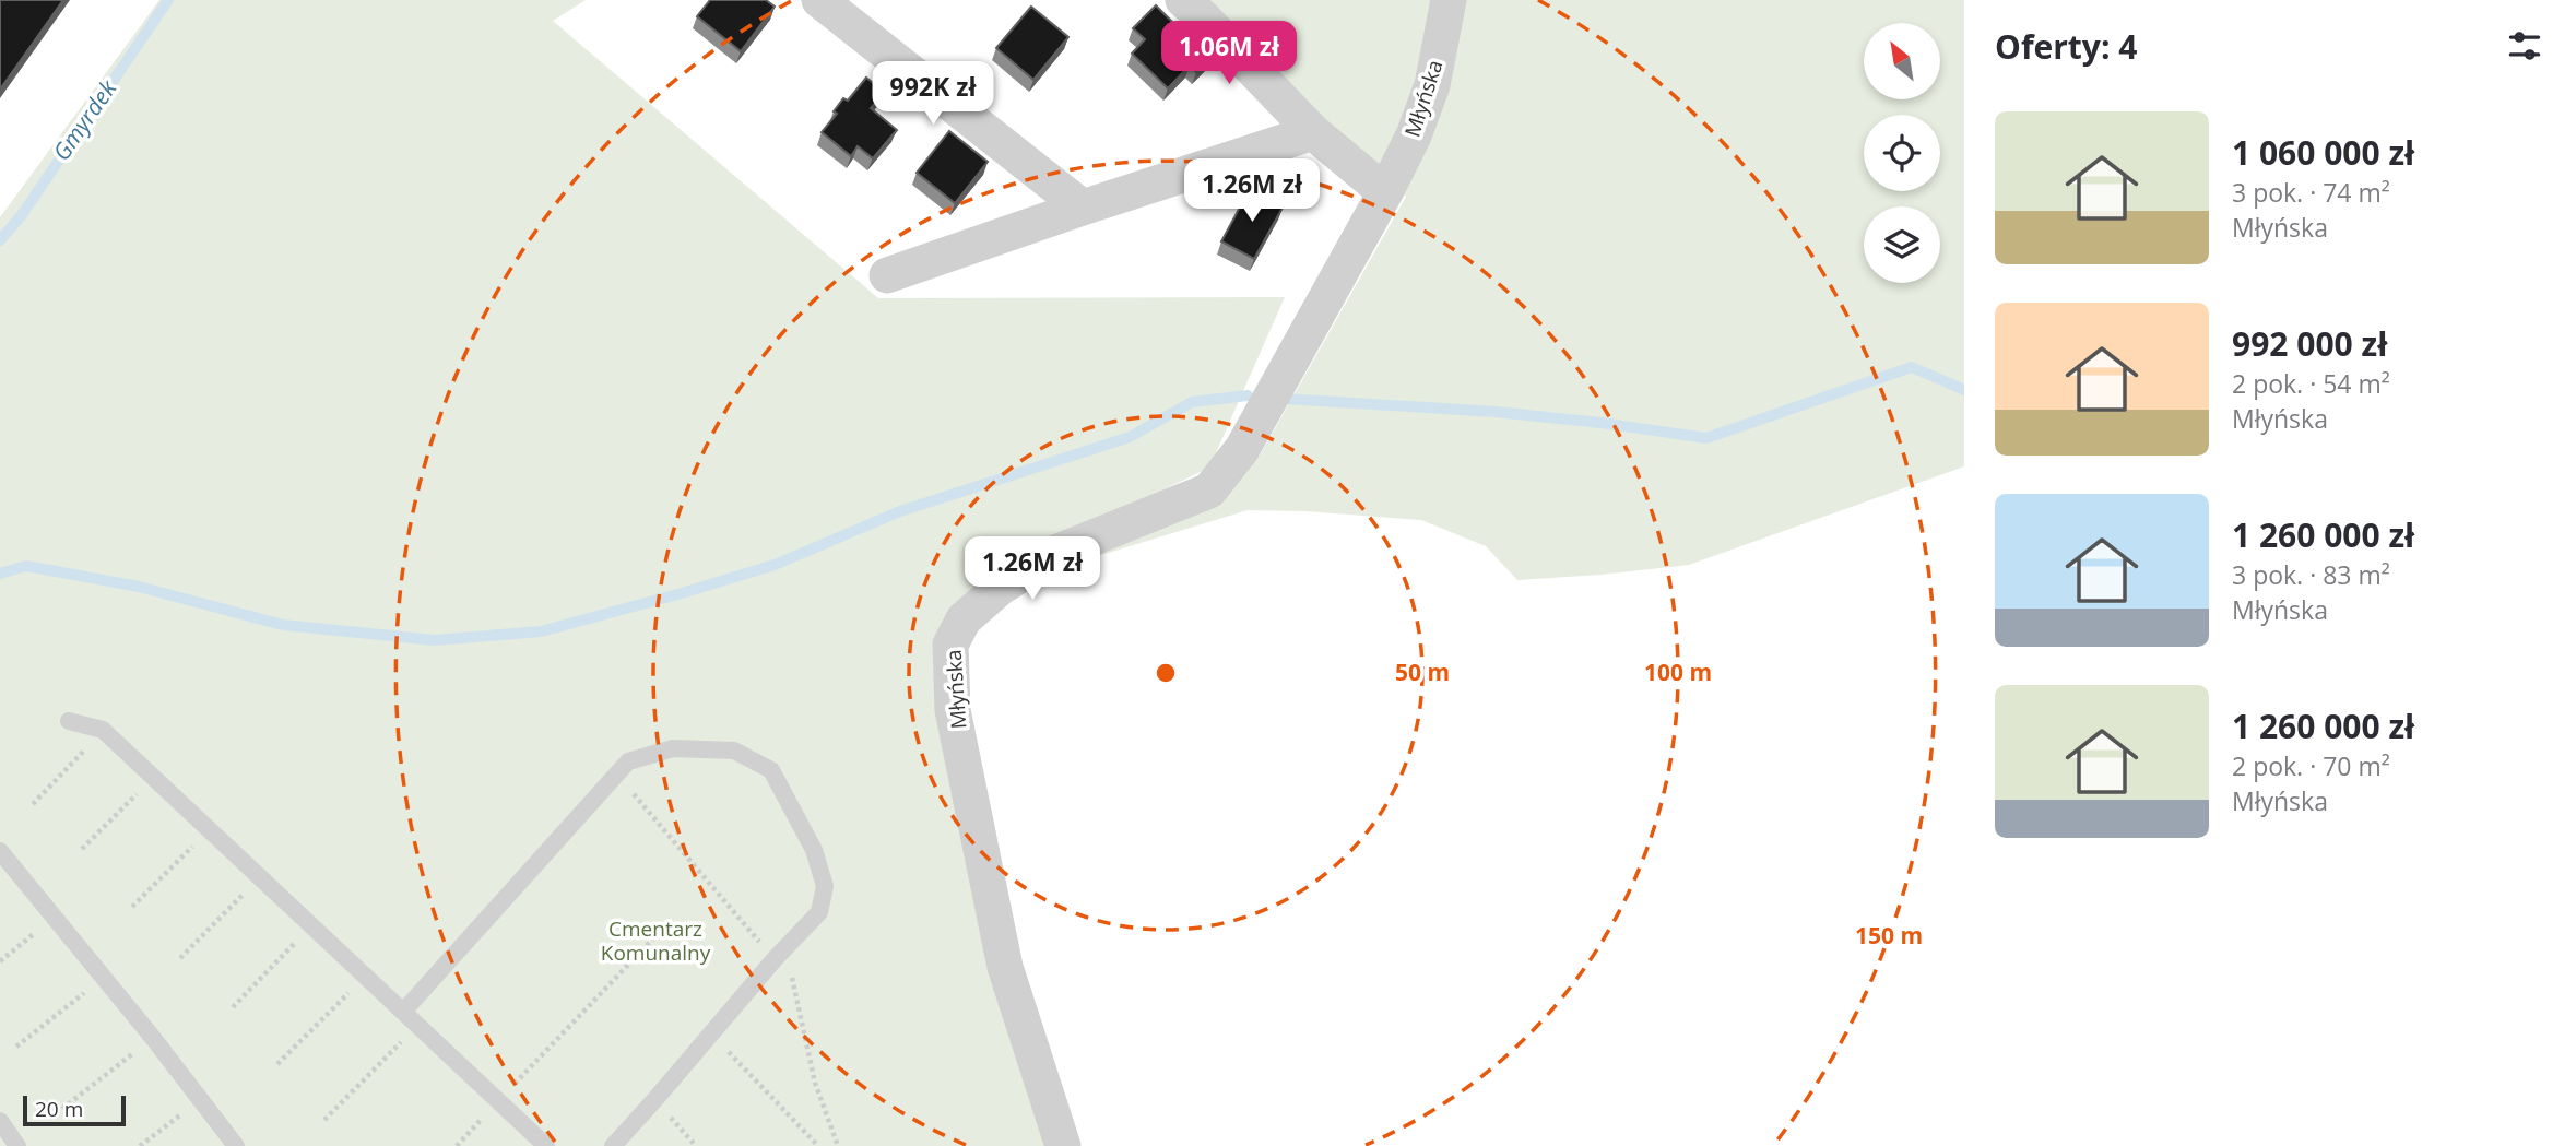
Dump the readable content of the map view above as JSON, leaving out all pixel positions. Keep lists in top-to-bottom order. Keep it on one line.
{"streets":{"street":["Młyńska"]},"water":["Gmyrdek"],"parks":["Cmentarz Komunalny"],"scale_bar":"20 m","north":"top left","page":{"heading":"Oferty: 4","price":["1.06M zł","992K zł","1.26M zł","1.26M zł"],"list":[{"name":"1 060 000 zł","note":"3 pok. · 74 m² · Młyńska"},{"name":"992 000 zł","note":"2 pok. · 54 m² · Młyńska"},{"name":"1 260 000 zł","note":"3 pok. · 83 m² · Młyńska"},{"name":"1 260 000 zł","note":"2 pok. · 70 m² · Młyńska"}],"scale":"20 m"},"rings":["50 m","100 m","150 m"]}
